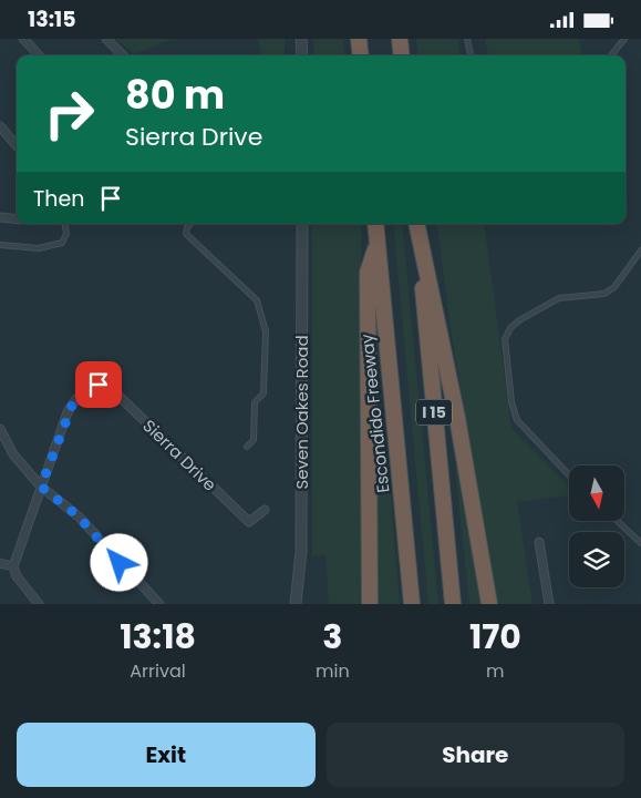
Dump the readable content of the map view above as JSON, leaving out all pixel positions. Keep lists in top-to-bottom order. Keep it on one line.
{"streets":{"highway":["I 15","Escondido Freeway"],"street":["Seven Oakes Road","Sierra Drive"]},"north":"bottom","page":{"status":"13:15","turn":["80 m","Sierra Drive"],"then":"Then","eta":["13:18","Arrival","3","min","170","m"],"buttons":["Exit","Share"]}}
